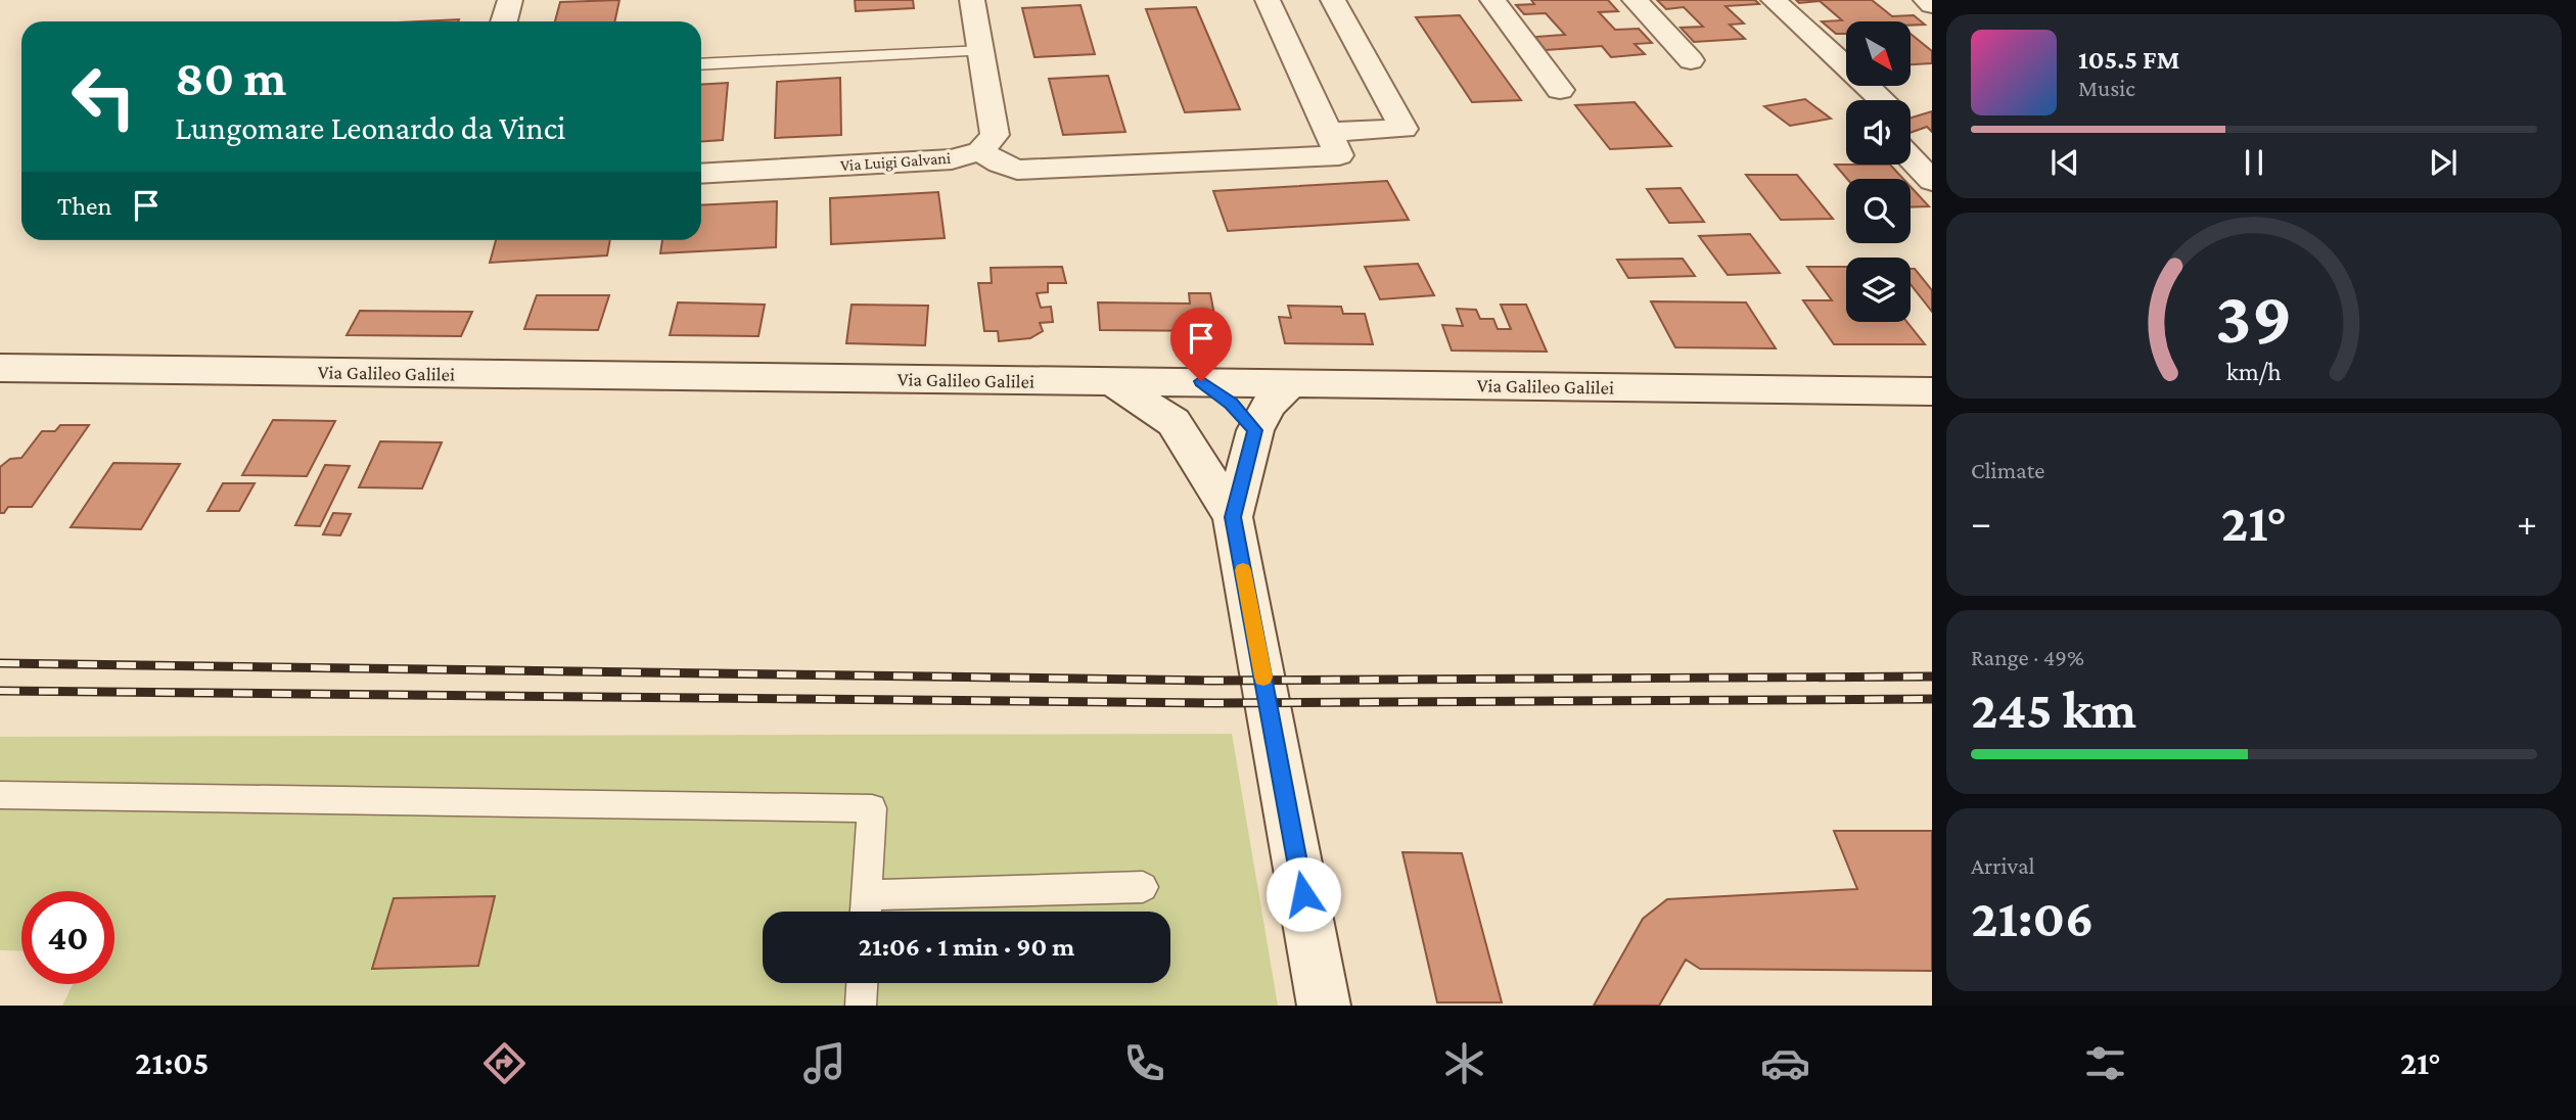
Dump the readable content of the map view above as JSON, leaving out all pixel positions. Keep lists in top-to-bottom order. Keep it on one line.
{"streets":{"street":["Via Luigi Galvani","Via Galileo Galilei"]},"north":"bottom right","page":{"turn":["80 m","Lungomare Leonardo da Vinci"],"song":["105.5 FM","Music"],"then":"Then","tile":["Climate",["Range · 49%","245 km"],["Arrival","21:06"]],"heat":["−","21°","+"],"limit":"40","trip":"21:06 · 1 min · 90 m","tabs":["21:05","21°"],"gauge":["39","km/h"]}}
